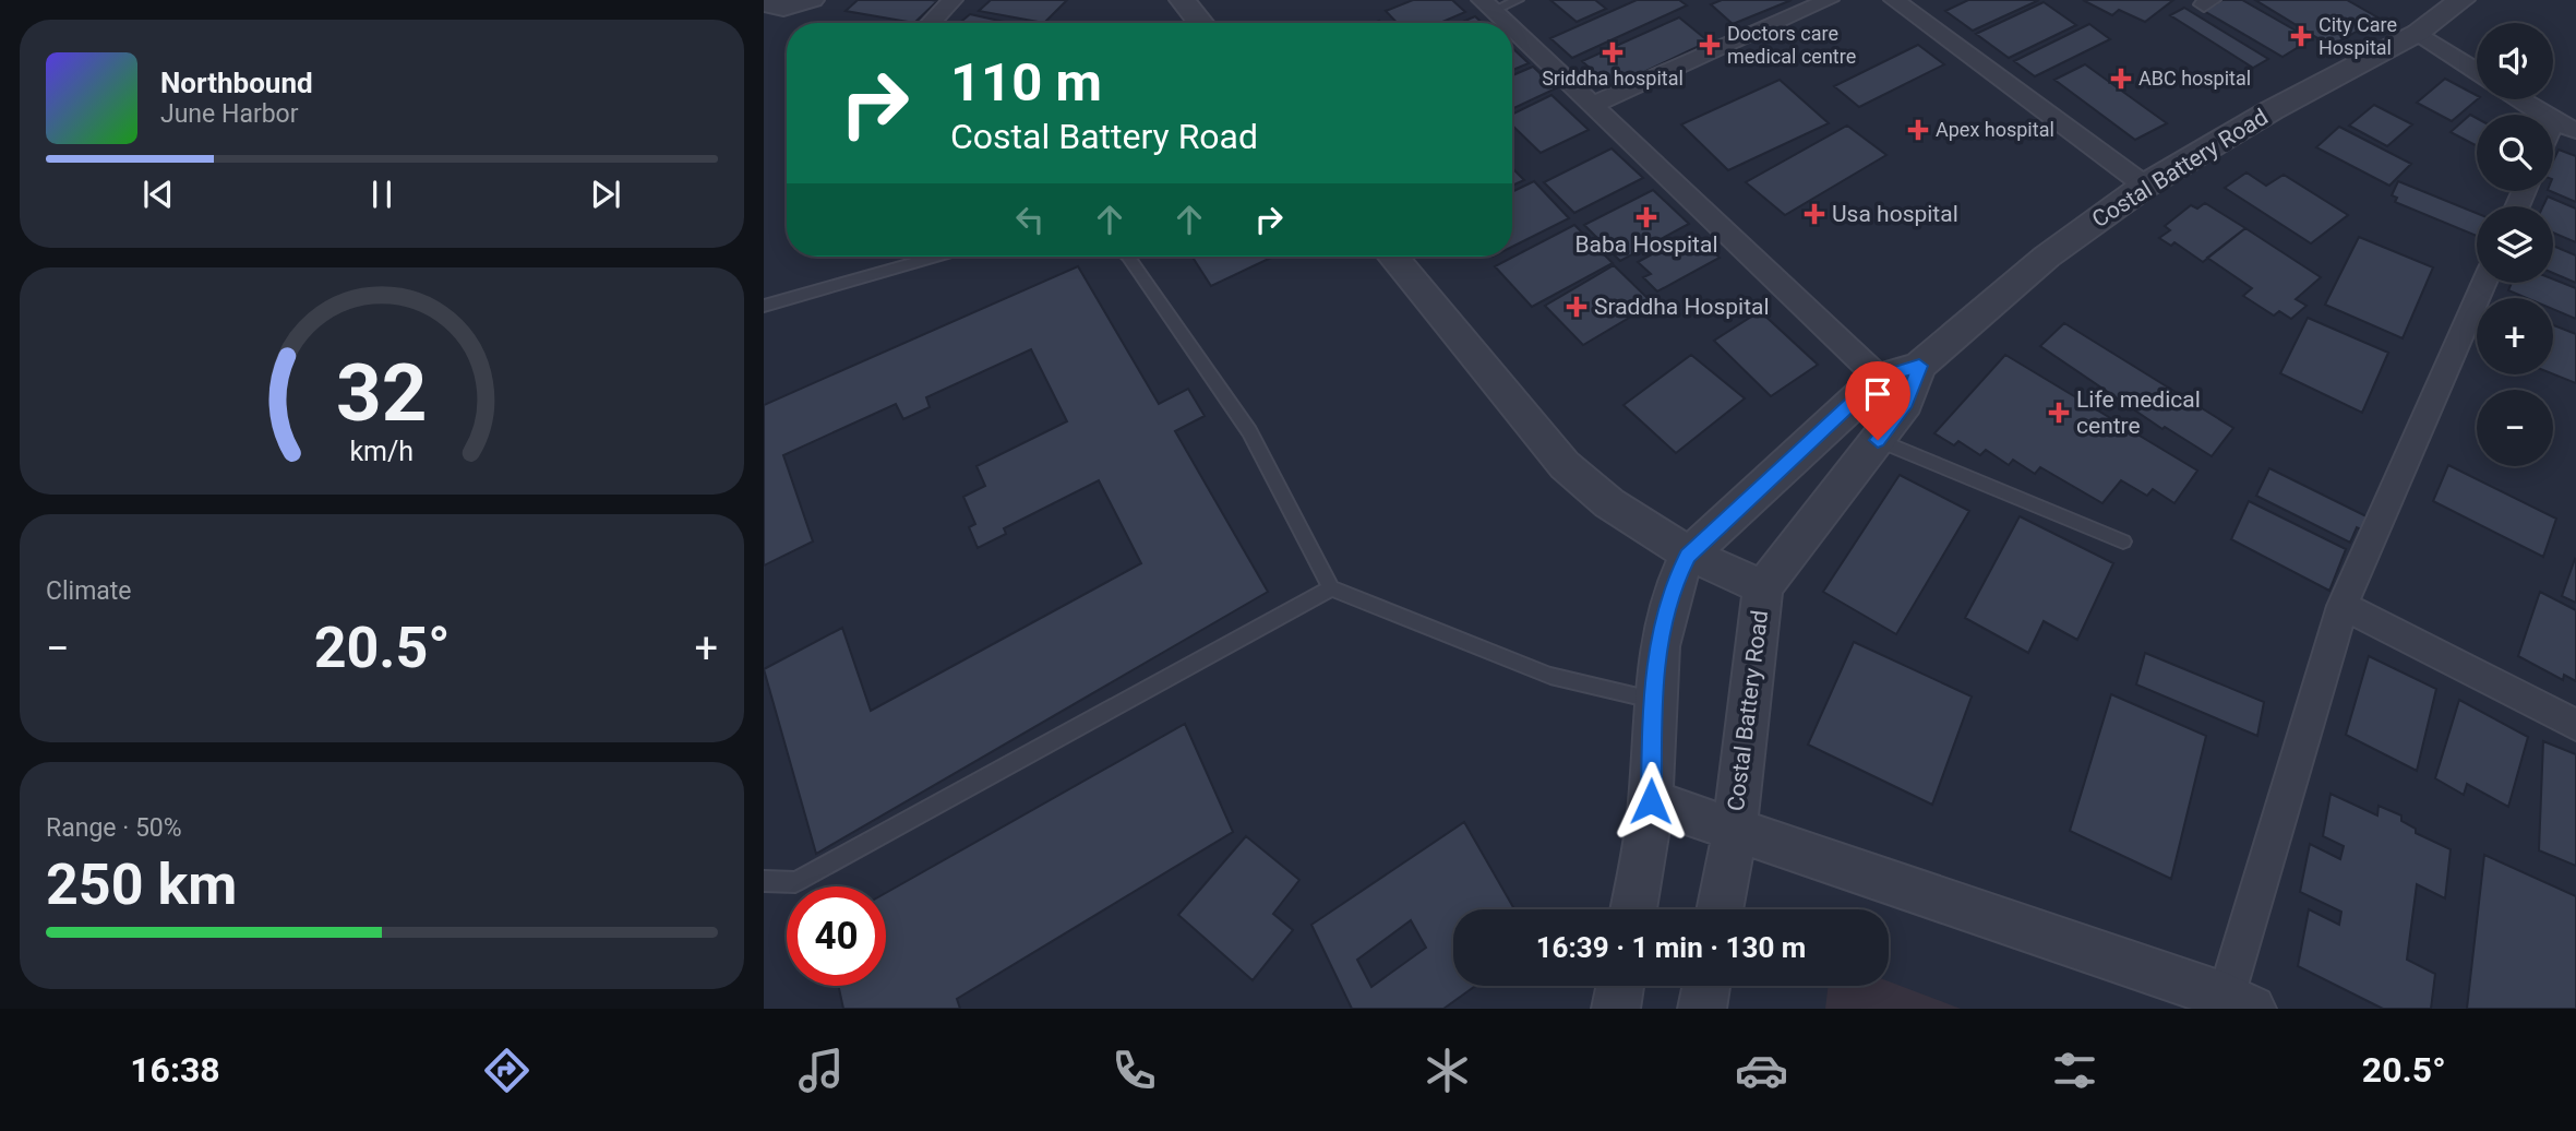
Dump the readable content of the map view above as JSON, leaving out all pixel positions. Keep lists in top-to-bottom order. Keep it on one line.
{"streets":{"street":["Costal Battery Road"]},"places":{"health":["City Care Hospital","Doctors care medical centre","Sriddha hospital","ABC hospital","Apex hospital","Usa hospital","Baba Hospital","Sraddha Hospital","Life medical centre"]},"page":{"map_buttons":["+","−"],"turn":["110 m","Costal Battery Road"],"song":["Northbound","June Harbor"],"tile":["Climate",["Range · 50%","250 km"]],"heat":["−","20.5°","+"],"limit":"40","trip":"16:39 · 1 min · 130 m","tabs":["16:38","20.5°"],"gauge":["32","km/h"]}}
